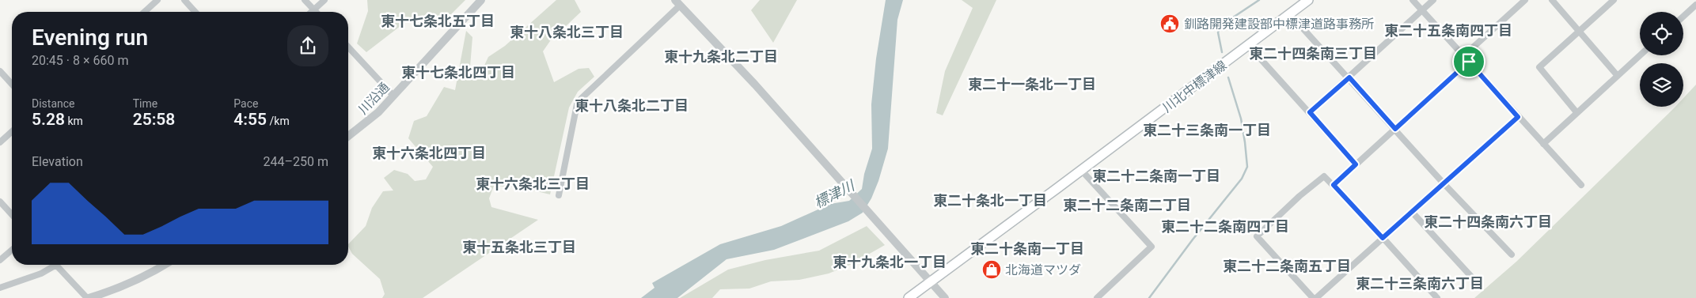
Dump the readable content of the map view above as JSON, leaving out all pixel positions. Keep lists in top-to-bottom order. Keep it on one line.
{"streets":{"main road":["川北中標津線"],"street":["川沿通"]},"districts":["東十七条北五丁目","東二十五条南四丁目","東十八条北三丁目","東二十四条南三丁目","東十九条北二丁目","東十七条北四丁目","東二十一条北一丁目","東十八条北二丁目","東二十三条南一丁目","東十六条北四丁目","東二十二条南一丁目","東十六条北三丁目","東二十条北一丁目","東二十二条南二丁目","東二十四条南六丁目","東二十二条南四丁目","東十五条北三丁目","東二十条南一丁目","東十九条北一丁目","東二十二条南五丁目","東二十三条南六丁目"],"water":["標津川"],"places":{"public building":["釧路開発建設部中標津道路事務所"],"shop":["北海道マツダ"]},"page":{"heading":["Evening run","20:45 · 8 × 660 m"],"stats":[["Distance","5.28 km"],["Time","25:58"],["Pace","4:55 /km"]],"chart":["Elevation","244–250 m"]}}
